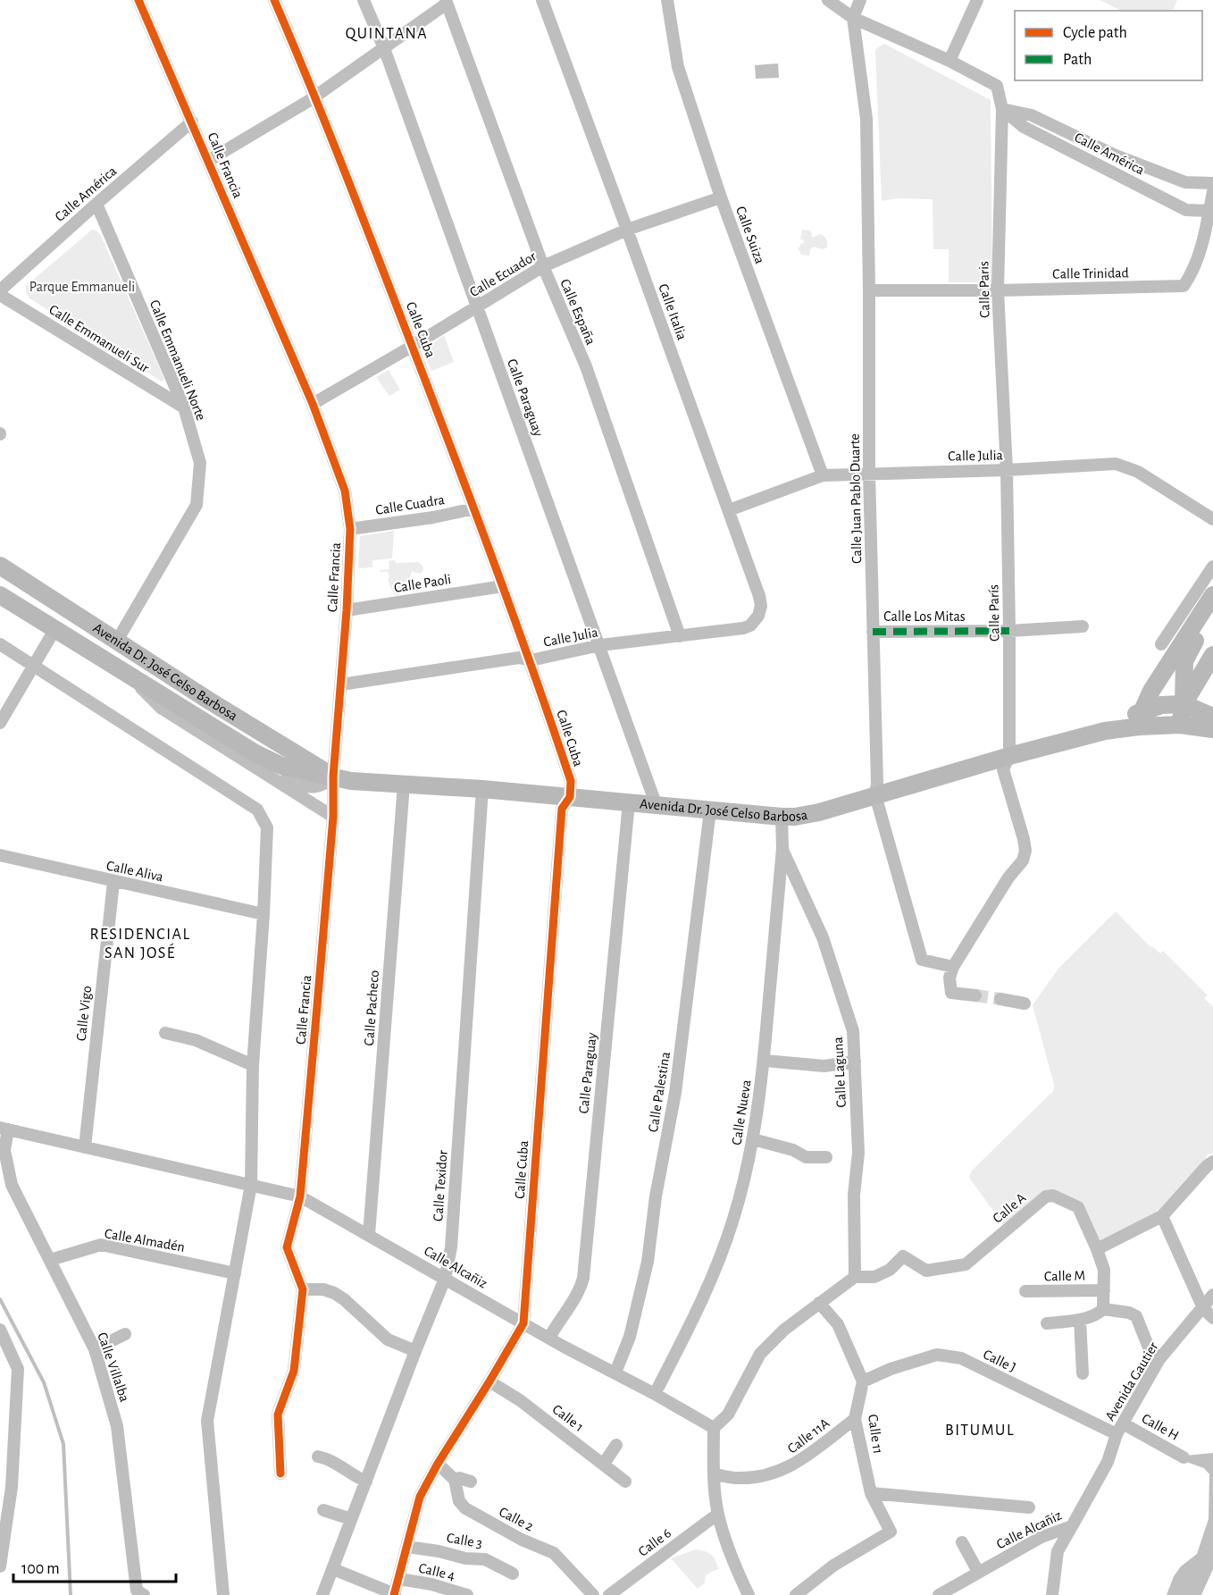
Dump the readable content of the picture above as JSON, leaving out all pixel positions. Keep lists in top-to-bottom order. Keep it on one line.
{"streets":{"main road":["Avenida Dr. José Celso Barbosa"],"street":["Calle América","Calle Francia","Calle Suiza","Calle Trinidad","Calle Ecuador","Calle Paris","Calle España","Calle Italia","Calle Cuba","Calle Emmanueli Sur","Calle Emmanueli Norte","Calle Paraguay","Calle Julia","Calle Juan Pablo Duarte","Calle Cuadra","Calle Paoli","Calle París","Calle Los Mitas","Calle Aliva","Calle Pacheco","Calle Vigo","Calle Laguna","Calle Palestina","Calle Nueva","Calle Texidor","Calle A","Calle Almadén","Calle Alcañiz","Calle M","Calle J","Calle Villalba","Avenida Gautier","Calle 1","Calle H","Calle 11","Calle 11A","Calle 2","Calle 3","Calle 6","Calle 4"]},"crossings":[["Calle América","Calle Francia"],["Calle América","Calle Trinidad"],["Calle América","Calle Paris"],["Calle América","Calle Emmanueli Norte"],["Calle Francia","Calle Ecuador"],["Calle Francia","Calle Julia"],["Calle Francia","Calle Cuadra"],["Calle Francia","Calle Paoli"],["Calle Francia","Avenida Dr. José Celso Barbosa"],["Calle Francia","Calle Alcañiz"],["Calle Suiza","Calle Ecuador"],["Calle Suiza","Calle Julia"],["Calle Trinidad","Calle Paris"],["Calle Ecuador","Calle España"],["Calle Ecuador","Calle Italia"],["Calle Ecuador","Calle Cuba"],["Calle Ecuador","Calle Paraguay"],["Calle Paris","Calle Julia"],["Calle Paris","Calle París"],["Calle España","Calle Julia"],["Calle Italia","Calle Julia"],["Calle Cuba","Calle Julia"],["Calle Cuba","Calle Cuadra"],["Calle Cuba","Calle Paoli"],["Calle Cuba","Avenida Dr. José Celso Barbosa"],["Calle Cuba","Calle Alcañiz"],["Calle Cuba","Calle 1"],["Calle Cuba","Calle 2"],["Calle Cuba","Calle 3"],["Calle Cuba","Calle 4"],["Calle Emmanueli Sur","Calle Emmanueli Norte"],["Calle Emmanueli Norte","Avenida Dr. José Celso Barbosa"],["Calle Paraguay","Calle Julia"],["Calle Paraguay","Avenida Dr. José Celso Barbosa"],["Calle Paraguay","Calle Alcañiz"],["Calle Julia","Calle Juan Pablo Duarte"],["Calle Julia","Calle París"],["Calle Juan Pablo Duarte","Calle París"],["Calle Juan Pablo Duarte","Calle Los Mitas"],["Calle Juan Pablo Duarte","Avenida Dr. José Celso Barbosa"],["Calle París","Calle Los Mitas"],["Calle París","Avenida Dr. José Celso Barbosa"],["Avenida Dr. José Celso Barbosa","Calle Pacheco"],["Avenida Dr. José Celso Barbosa","Calle Palestina"],["Avenida Dr. José Celso Barbosa","Calle Nueva"],["Avenida Dr. José Celso Barbosa","Calle Texidor"],["Calle Aliva","Calle Vigo"],["Calle Pacheco","Calle Alcañiz"],["Calle Vigo","Calle Alcañiz"],["Calle Laguna","Calle Nueva"],["Calle Laguna","Calle A"],["Calle Palestina","Calle Alcañiz"],["Calle Nueva","Calle Alcañiz"],["Calle Texidor","Calle Alcañiz"],["Calle Almadén","Calle Villalba"],["Calle Alcañiz","Calle J"],["Calle Alcañiz","Calle Villalba"],["Calle Alcañiz","Avenida Gautier"],["Calle J","Avenida Gautier"],["Calle J","Calle 11"],["Avenida Gautier","Calle H"],["Calle 11","Calle 11A"]],"districts":["QUINTANA","RESIDENCIAL SAN JOSÉ","BITUMUL"],"parks":["Parque Emmanueli"],"legend":["Cycle path","Path"],"scale_bar":"100 m"}
